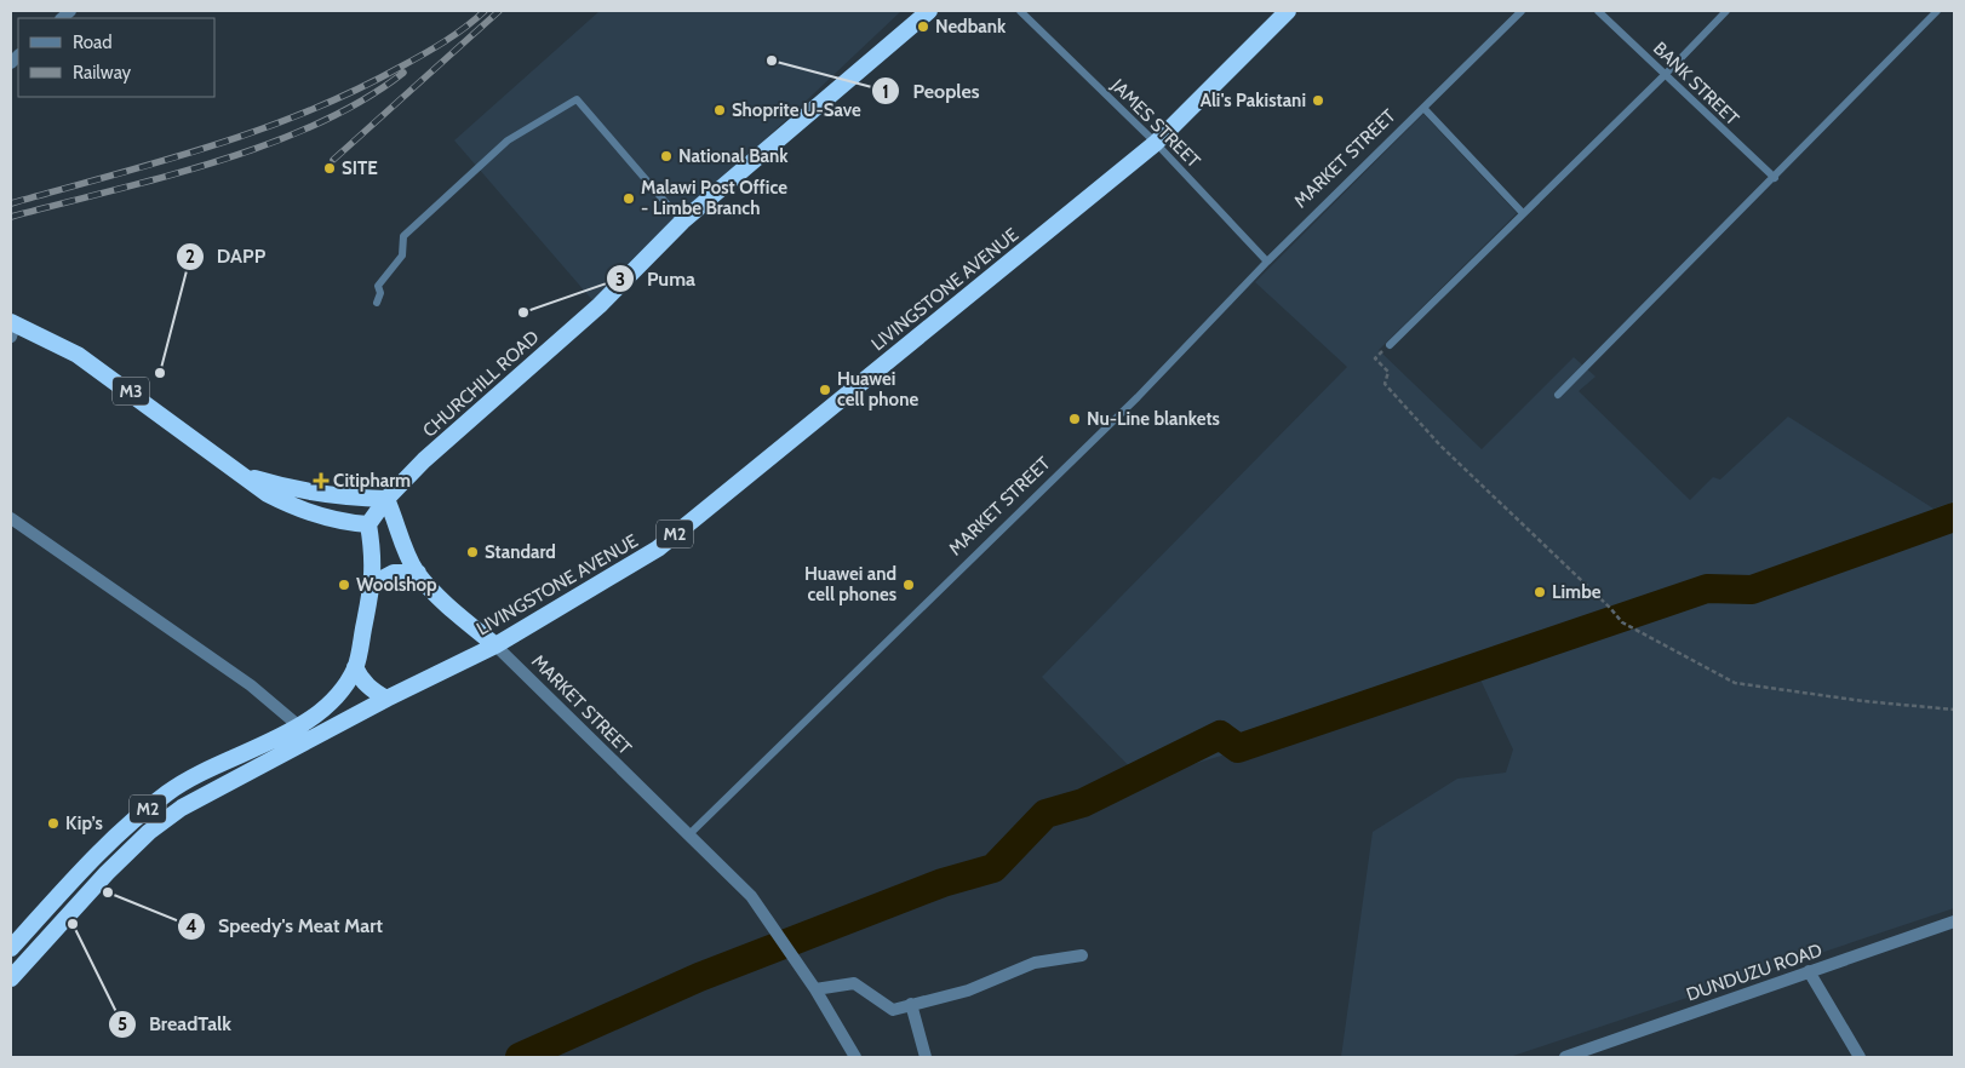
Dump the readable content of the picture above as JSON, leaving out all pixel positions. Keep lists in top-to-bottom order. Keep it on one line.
{"streets":{"highway":["LIVINGSTONE AVENUE","CHURCHILL ROAD","M3","M2"],"street":["MARKET STREET","DUNDUZU ROAD"],"lane":["BANK STREET","JAMES STREET"]},"crossings":[["JAMES STREET","MARKET STREET"],["JAMES STREET","LIVINGSTONE AVENUE"],["MARKET STREET","LIVINGSTONE AVENUE"],["CHURCHILL ROAD","M3"],["CHURCHILL ROAD","M2"],["M3","M2"]],"places":{"other":["Nedbank","Peoples","Ali's Pakistani","Shoprite U-Save","National Bank","SITE","Malawi Post Office - Limbe Branch","Puma","DAPP","Huawei cell phone","Nu-Line blankets","Standard","Woolshop","Huawei and cell phones","Limbe","Kip’s","Speedy's Meat Mart","BreadTalk"],"health":["Citipharm"]},"legend":["Road","Railway"]}
